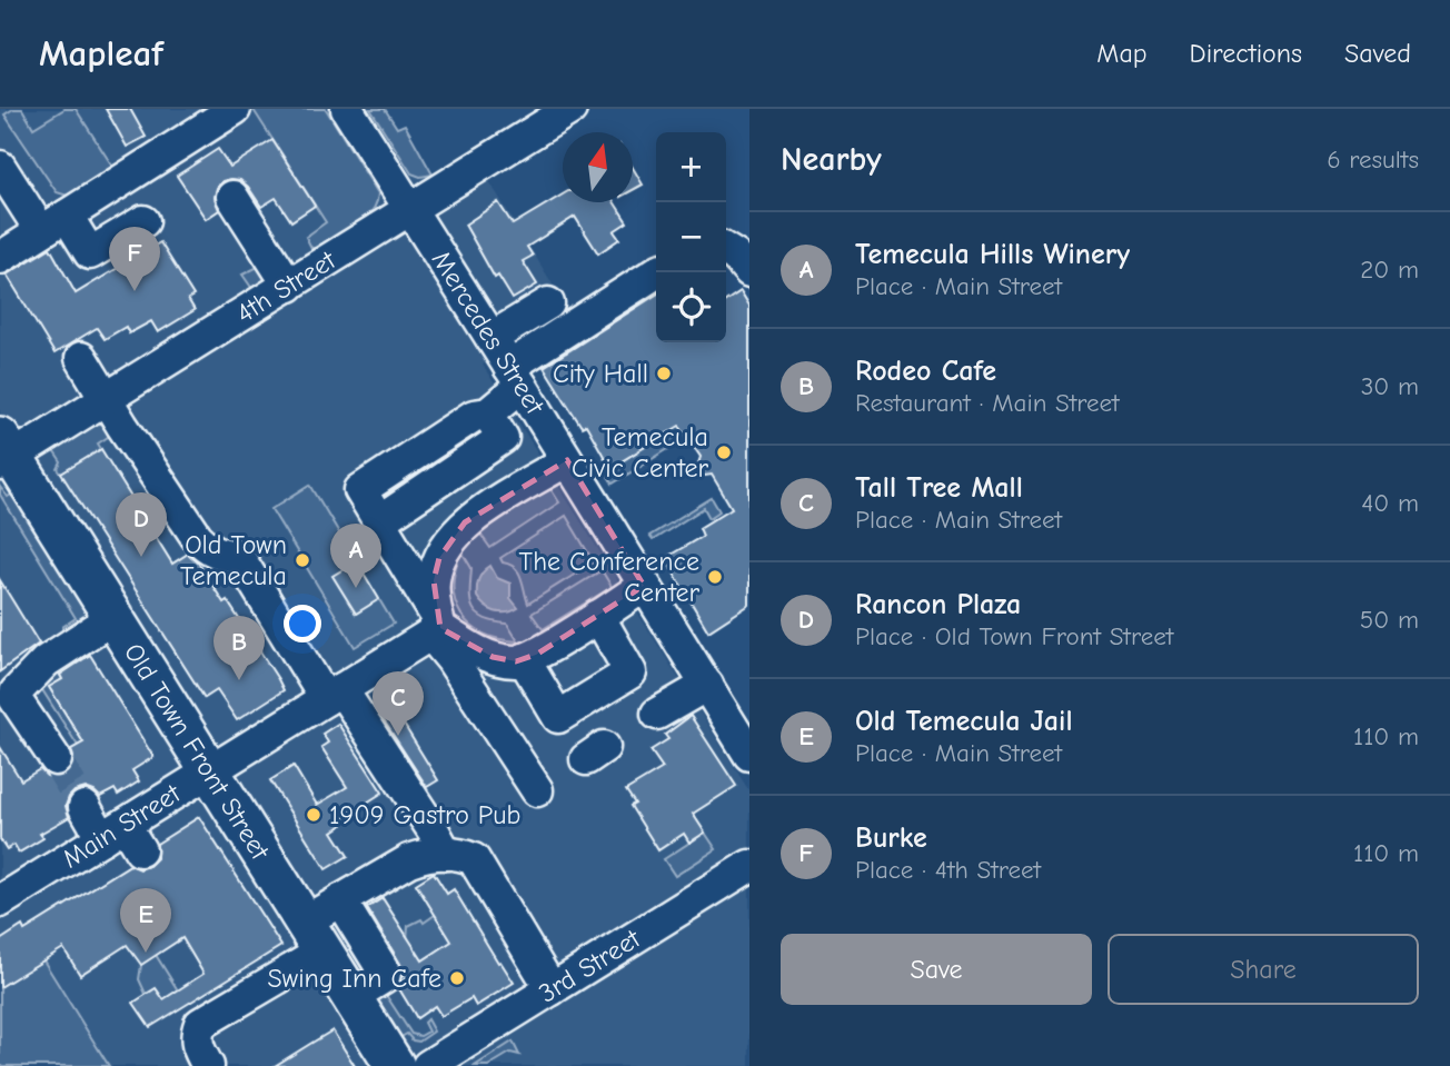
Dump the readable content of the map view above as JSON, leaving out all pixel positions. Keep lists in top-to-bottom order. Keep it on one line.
{"streets":{"main road":["Old Town Front Street"],"street":["4th Street","Mercedes Street","Main Street","3rd Street"]},"crossings":[["4th Street","Mercedes Street"],["4th Street","Old Town Front Street"],["Old Town Front Street","Main Street"]],"places":["City Hall","Temecula Civic Center","Old Town Temecula","The Conference Center","1909 Gastro Pub","Swing Inn Cafe"],"north":"top","page":{"header":"Mapleaf","nav":["Map","Directions","Saved"],"heading":["Nearby","6 results"],"map_buttons":["+","−"],"list":[{"mark":"A","name":"Temecula Hills Winery","note":"Place · Main Street","value":"20 m"},{"mark":"B","name":"Rodeo Cafe","note":"Restaurant · Main Street","value":"30 m"},{"mark":"C","name":"Tall Tree Mall","note":"Place · Main Street","value":"40 m"},{"mark":"D","name":"Rancon Plaza","note":"Place · Old Town Front Street","value":"50 m"},{"mark":"E","name":"Old Temecula Jail","note":"Place · Main Street","value":"110 m"},{"mark":"F","name":"Burke","note":"Place · 4th Street","value":"110 m"}],"pins":["F","D","A","B","C","E"],"buttons":["Save","Share"]}}
